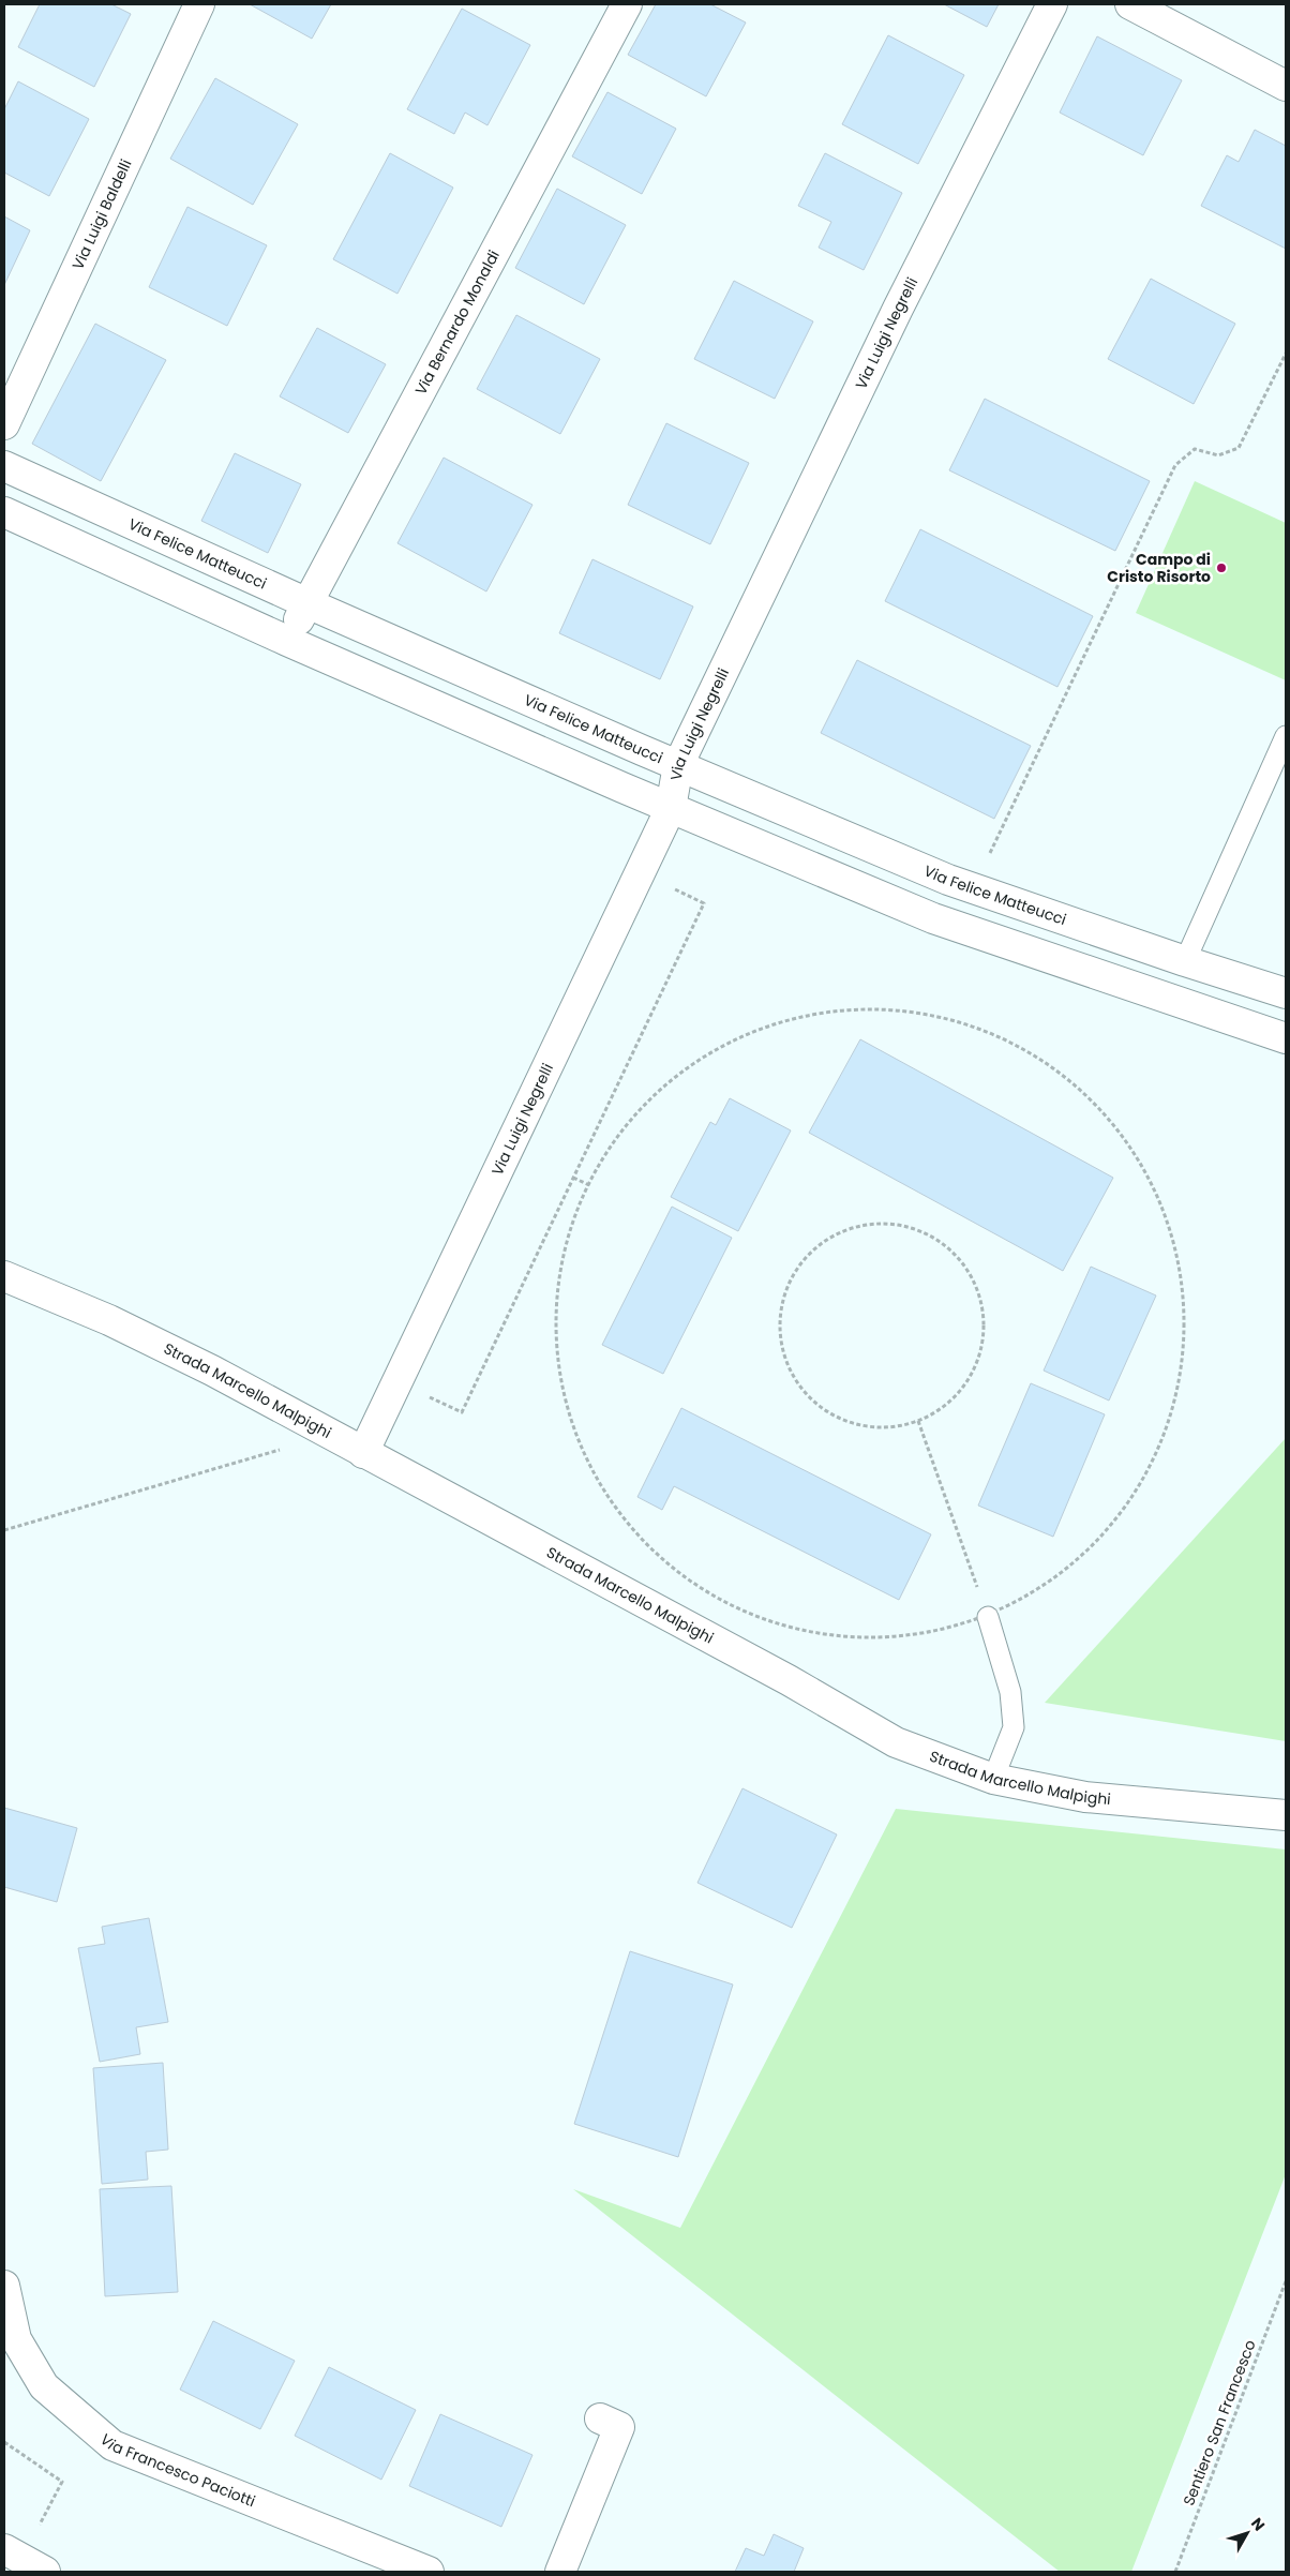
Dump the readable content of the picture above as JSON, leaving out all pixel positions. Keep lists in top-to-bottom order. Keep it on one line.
{"streets":{"street":["Via Luigi Baldelli","Via Bernardo Monaldi","Via Luigi Negrelli","Via Felice Matteucci","Strada Marcello Malpighi","Via Francesco Paciotti"],"path":["Sentiero San Francesco"]},"crossings":[["Via Bernardo Monaldi","Via Felice Matteucci"],["Via Luigi Negrelli","Via Felice Matteucci"],["Via Luigi Negrelli","Strada Marcello Malpighi"]],"places":["Campo di Cristo Risorto"],"north":"top right"}
